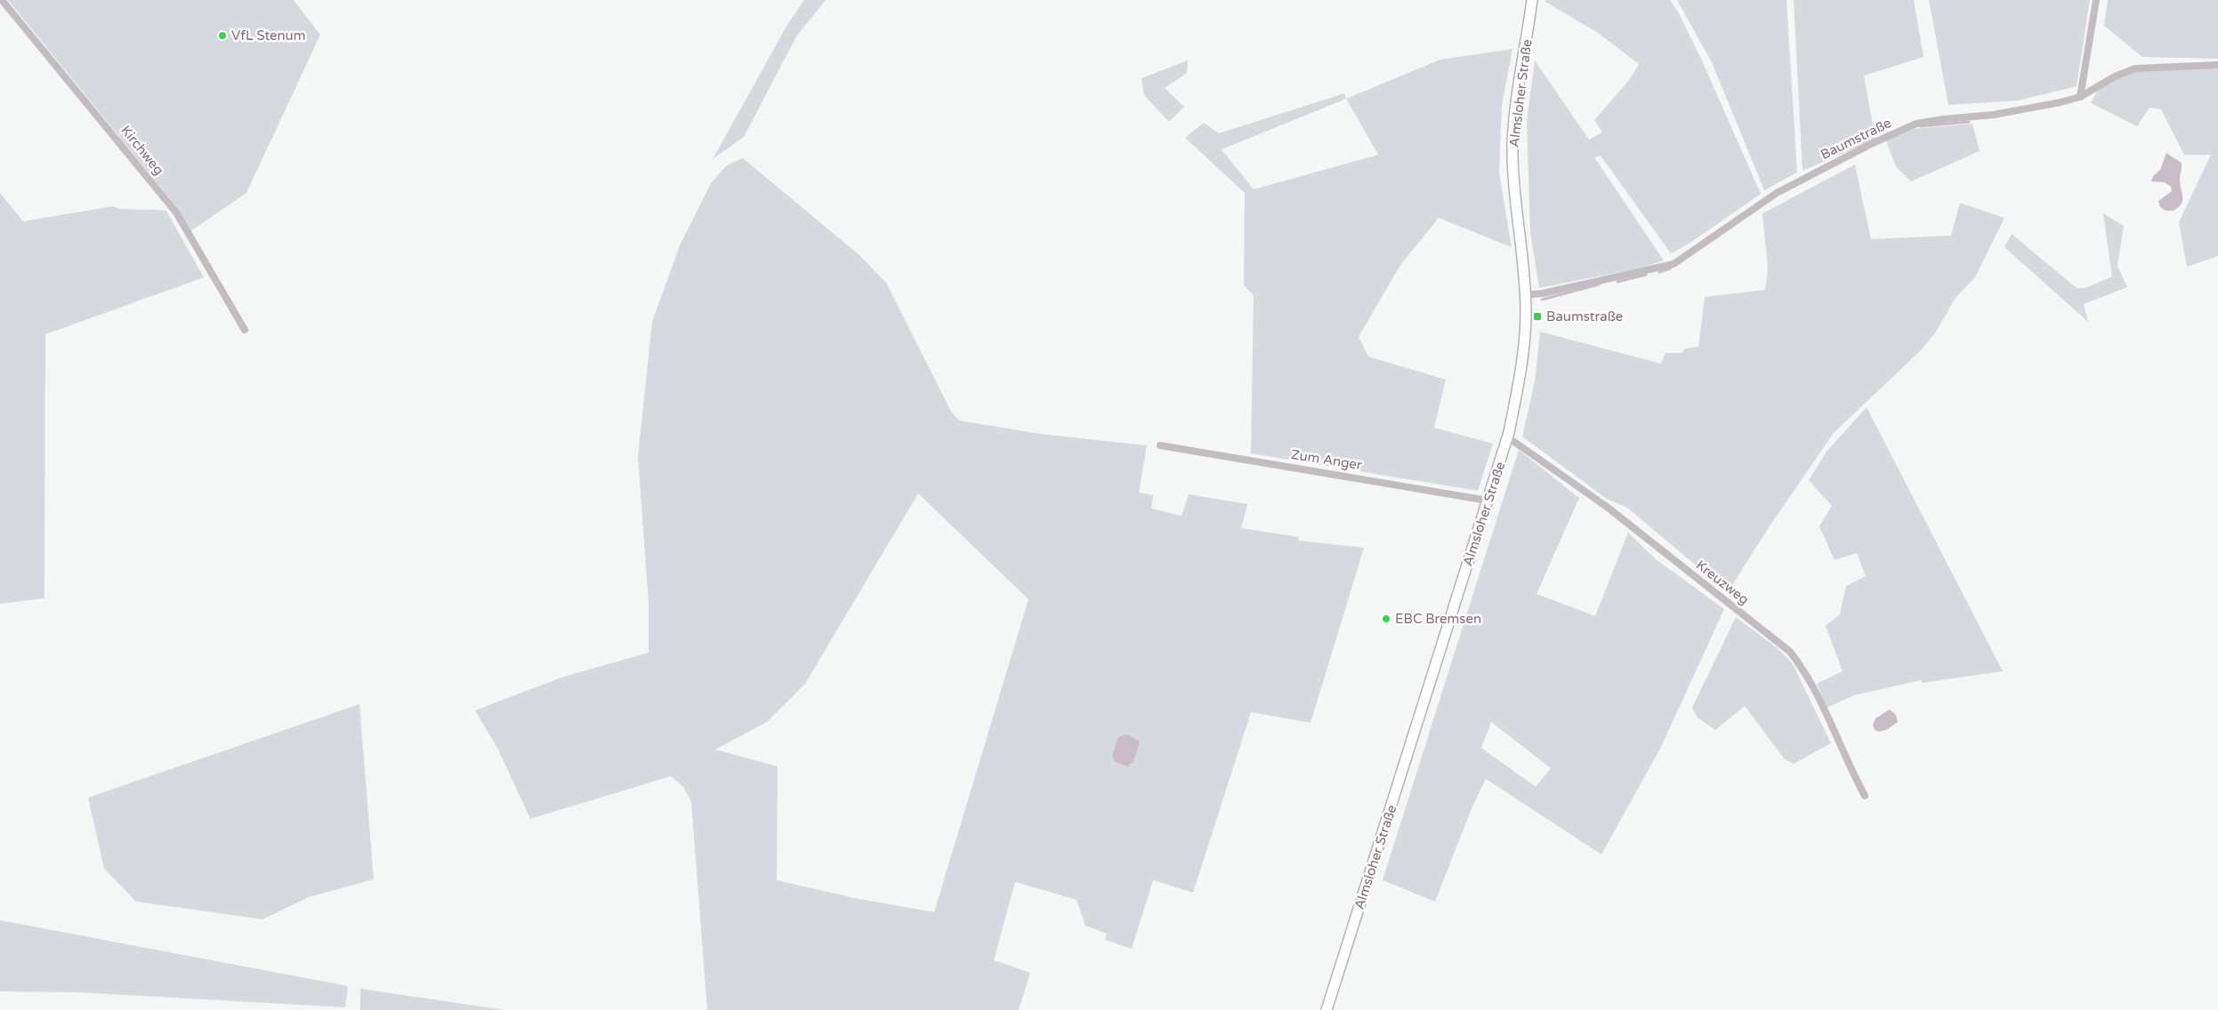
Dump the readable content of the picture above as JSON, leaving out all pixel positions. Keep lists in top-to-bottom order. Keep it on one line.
{"streets":{"street":["Almsloher Straße","Baumstraße","Kirchweg","Zum Anger","Kreuzweg"]},"crossings":[["Almsloher Straße","Baumstraße"],["Almsloher Straße","Zum Anger"],["Almsloher Straße","Kreuzweg"]],"places":{"other":["VfL Stenum","EBC Bremsen"],"transit":["Baumstraße"]}}
